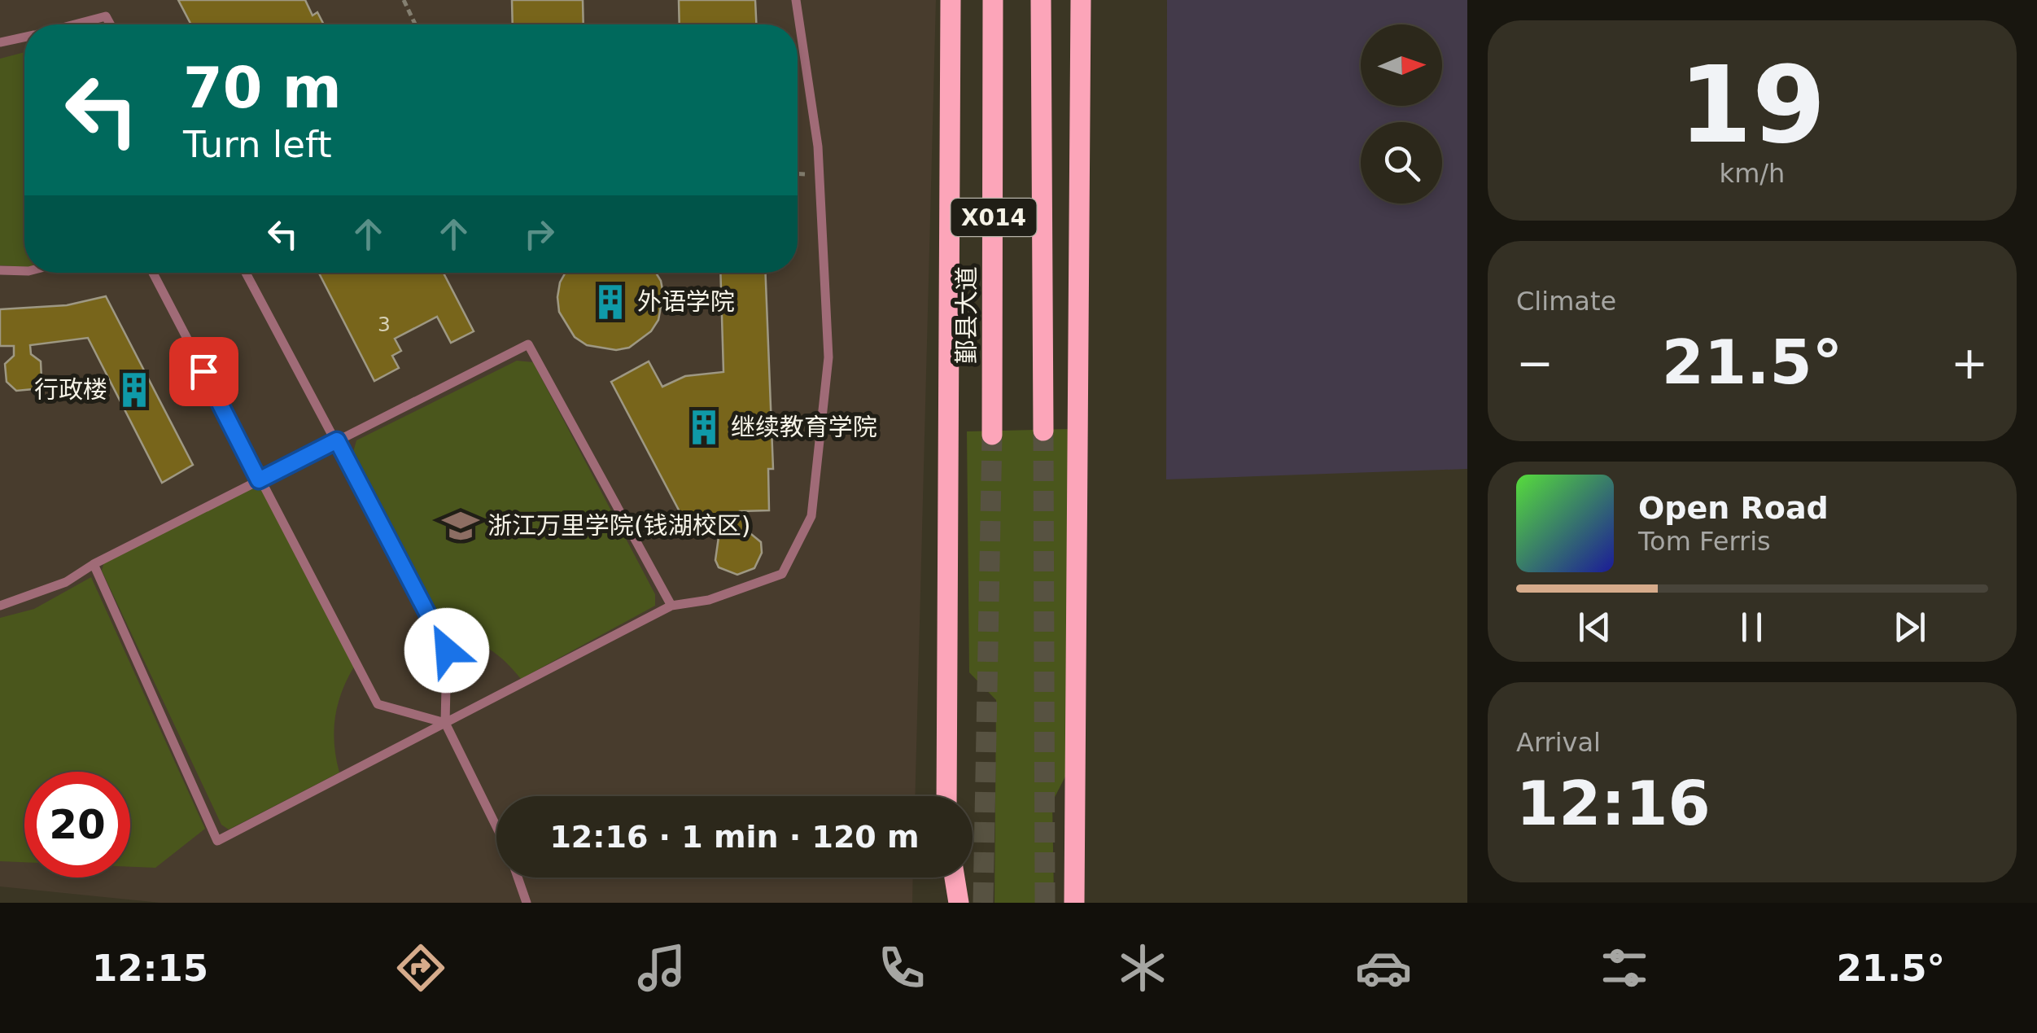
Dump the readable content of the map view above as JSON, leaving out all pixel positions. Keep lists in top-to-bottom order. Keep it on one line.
{"streets":{"main road":["X014","鄞县大道"]},"places":{"building":["外语学院","行政楼","继续教育学院"],"school or university":["浙江万里学院(钱湖校区)"]},"house_numbers":["3"],"north":"right","page":{"tile":[["19","km/h"],"Climate",["Arrival","12:16"]],"turn":["70 m","Turn left"],"heat":["−","21.5°","+"],"song":["Open Road","Tom Ferris"],"limit":"20","trip":"12:16 · 1 min · 120 m","tabs":["12:15","21.5°"]}}
